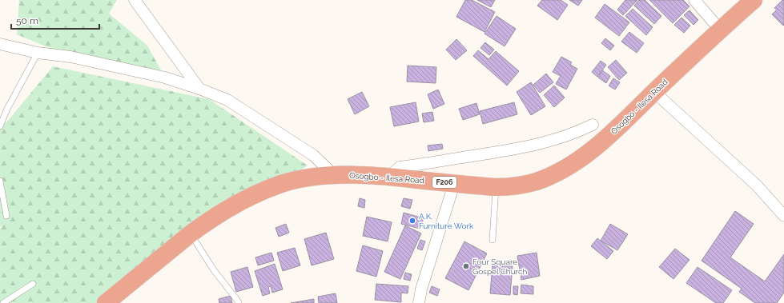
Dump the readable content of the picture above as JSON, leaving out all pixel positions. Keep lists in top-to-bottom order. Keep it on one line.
{"streets":{"main road":["Osogbo - Ilesa Road","F206"]},"places":["A.K. Furniture Work","Four Square Gospel Church"],"scale_bar":"50 m"}
